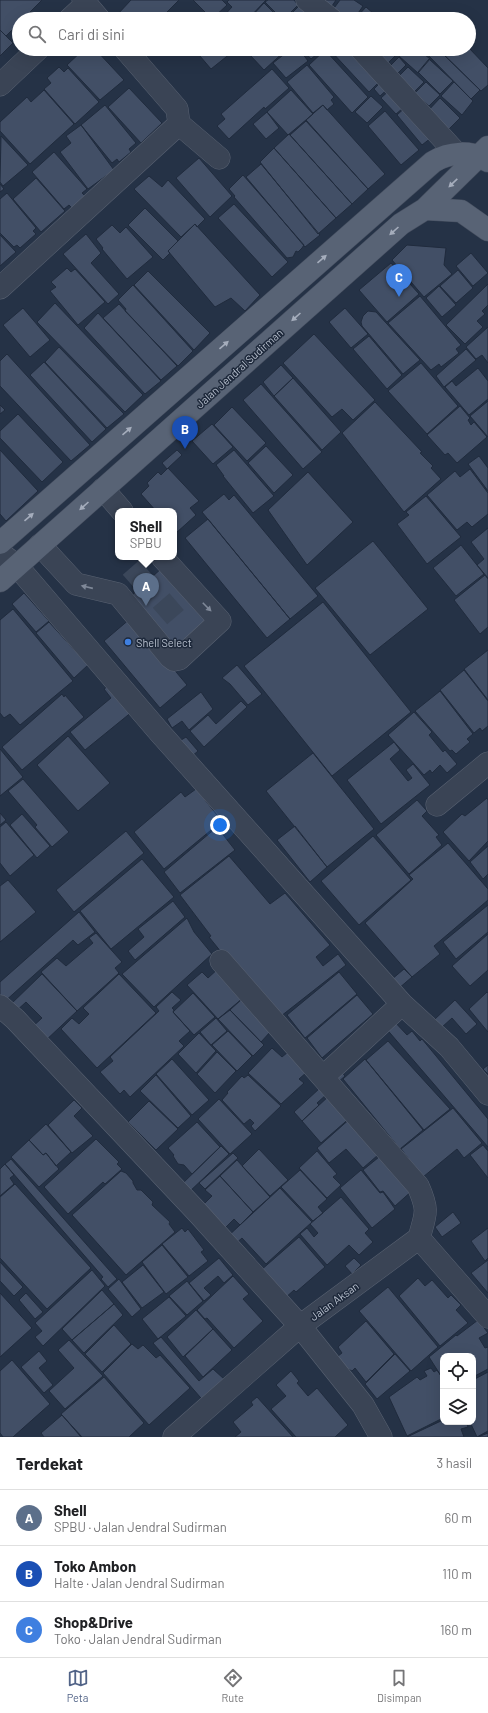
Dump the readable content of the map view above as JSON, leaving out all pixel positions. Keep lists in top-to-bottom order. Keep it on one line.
{"streets":{"main road":["Jalan Jendral Sudirman"],"street":["Jalan Aksan"]},"places":["Shell Select"],"page":{"search":"Cari di sini","pins":["C","B","A"],"popup":["Shell","SPBU"],"heading":["Terdekat","3 hasil"],"list":[{"mark":"A","name":"Shell","note":"SPBU · Jalan Jendral Sudirman","value":"60 m"},{"mark":"B","name":"Toko Ambon","note":"Halte · Jalan Jendral Sudirman","value":"110 m"},{"mark":"C","name":"Shop&Drive","note":"Toko · Jalan Jendral Sudirman","value":"160 m"}],"nav":["Peta","Rute","Disimpan"]}}
